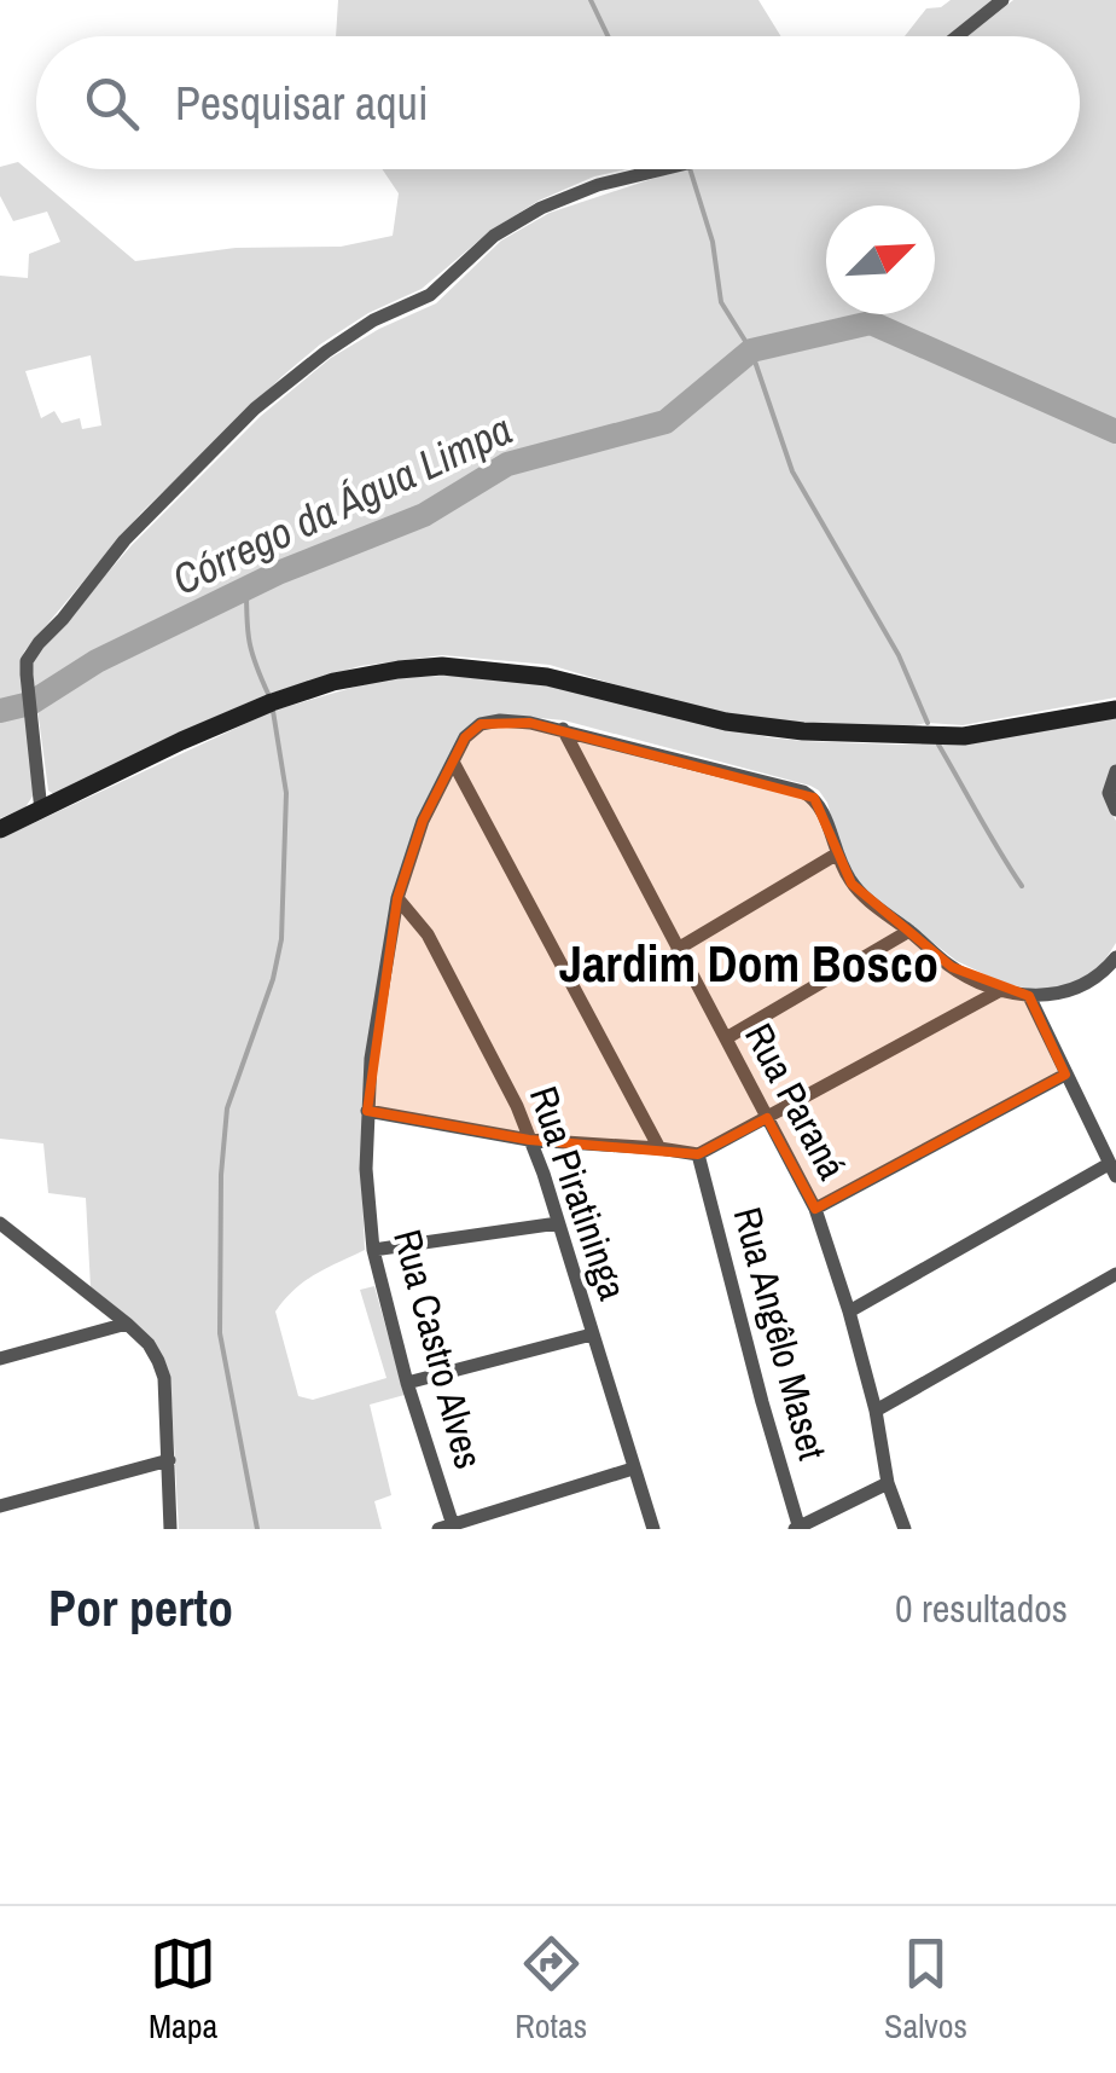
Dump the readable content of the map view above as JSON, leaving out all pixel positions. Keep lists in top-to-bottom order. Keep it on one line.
{"streets":{"street":["Rua Paraná","Rua Piratininga","Rua Angêlo Maset","Rua Castro Alves"]},"crossings":[["Rua Piratininga","Rua Castro Alves"]],"districts":["Jardim Dom Bosco"],"water":["Córrego da Água Limpa"],"north":"top right","page":{"search":"Pesquisar aqui","heading":["Por perto","0 resultados"],"nav":["Mapa","Rotas","Salvos"]}}
